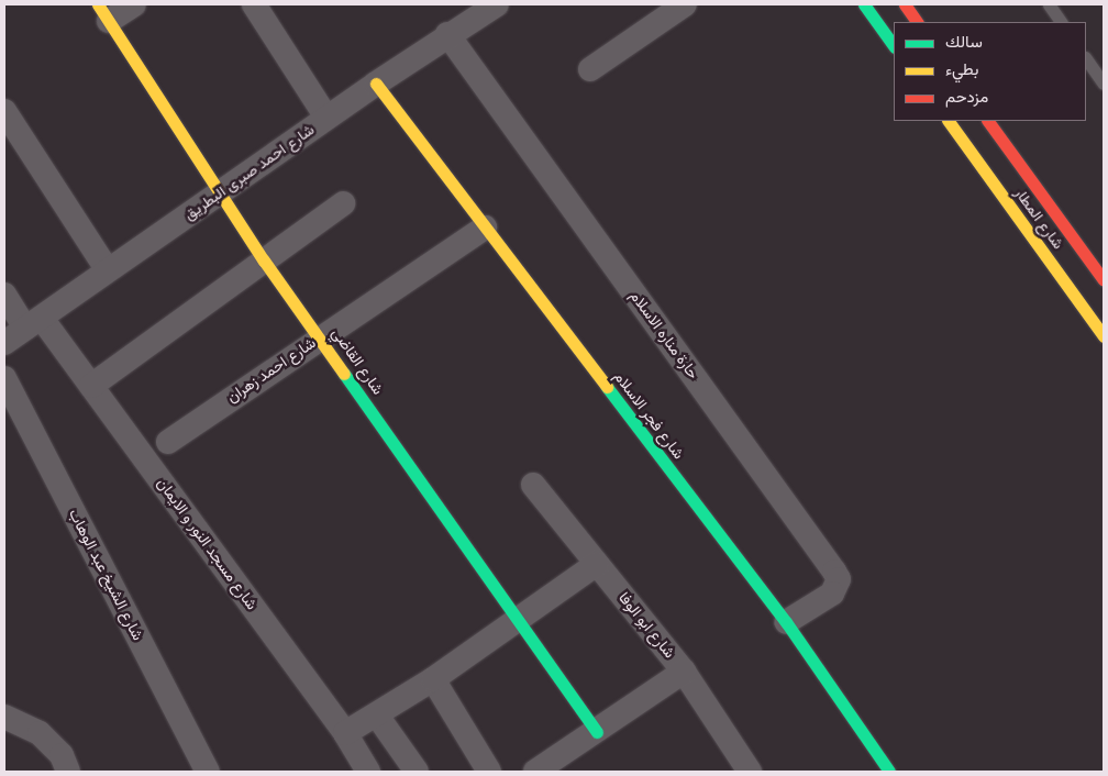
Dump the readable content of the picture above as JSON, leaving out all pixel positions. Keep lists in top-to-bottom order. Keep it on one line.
{"streets":{"street":["شارع احمد صبرى البطريق","شارع المطار","حارة مناره الاسلام","شارع القاضي","شارع احمد زهران","شارع فجر الاسلام","شارع مسجد النور و الايمان","شارع الشيخ عبد الوهاب","شارع ابو الوفا"]},"crossings":[["شارع احمد صبرى البطريق","حارة مناره الاسلام"],["شارع احمد صبرى البطريق","شارع القاضي"],["شارع احمد صبرى البطريق","شارع فجر الاسلام"],["شارع احمد صبرى البطريق","شارع مسجد النور و الايمان"],["حارة مناره الاسلام","شارع فجر الاسلام"],["شارع القاضي","شارع احمد زهران"],["شارع احمد زهران","شارع فجر الاسلام"]],"legend":["سالك","بطيء","مزدحم"]}
